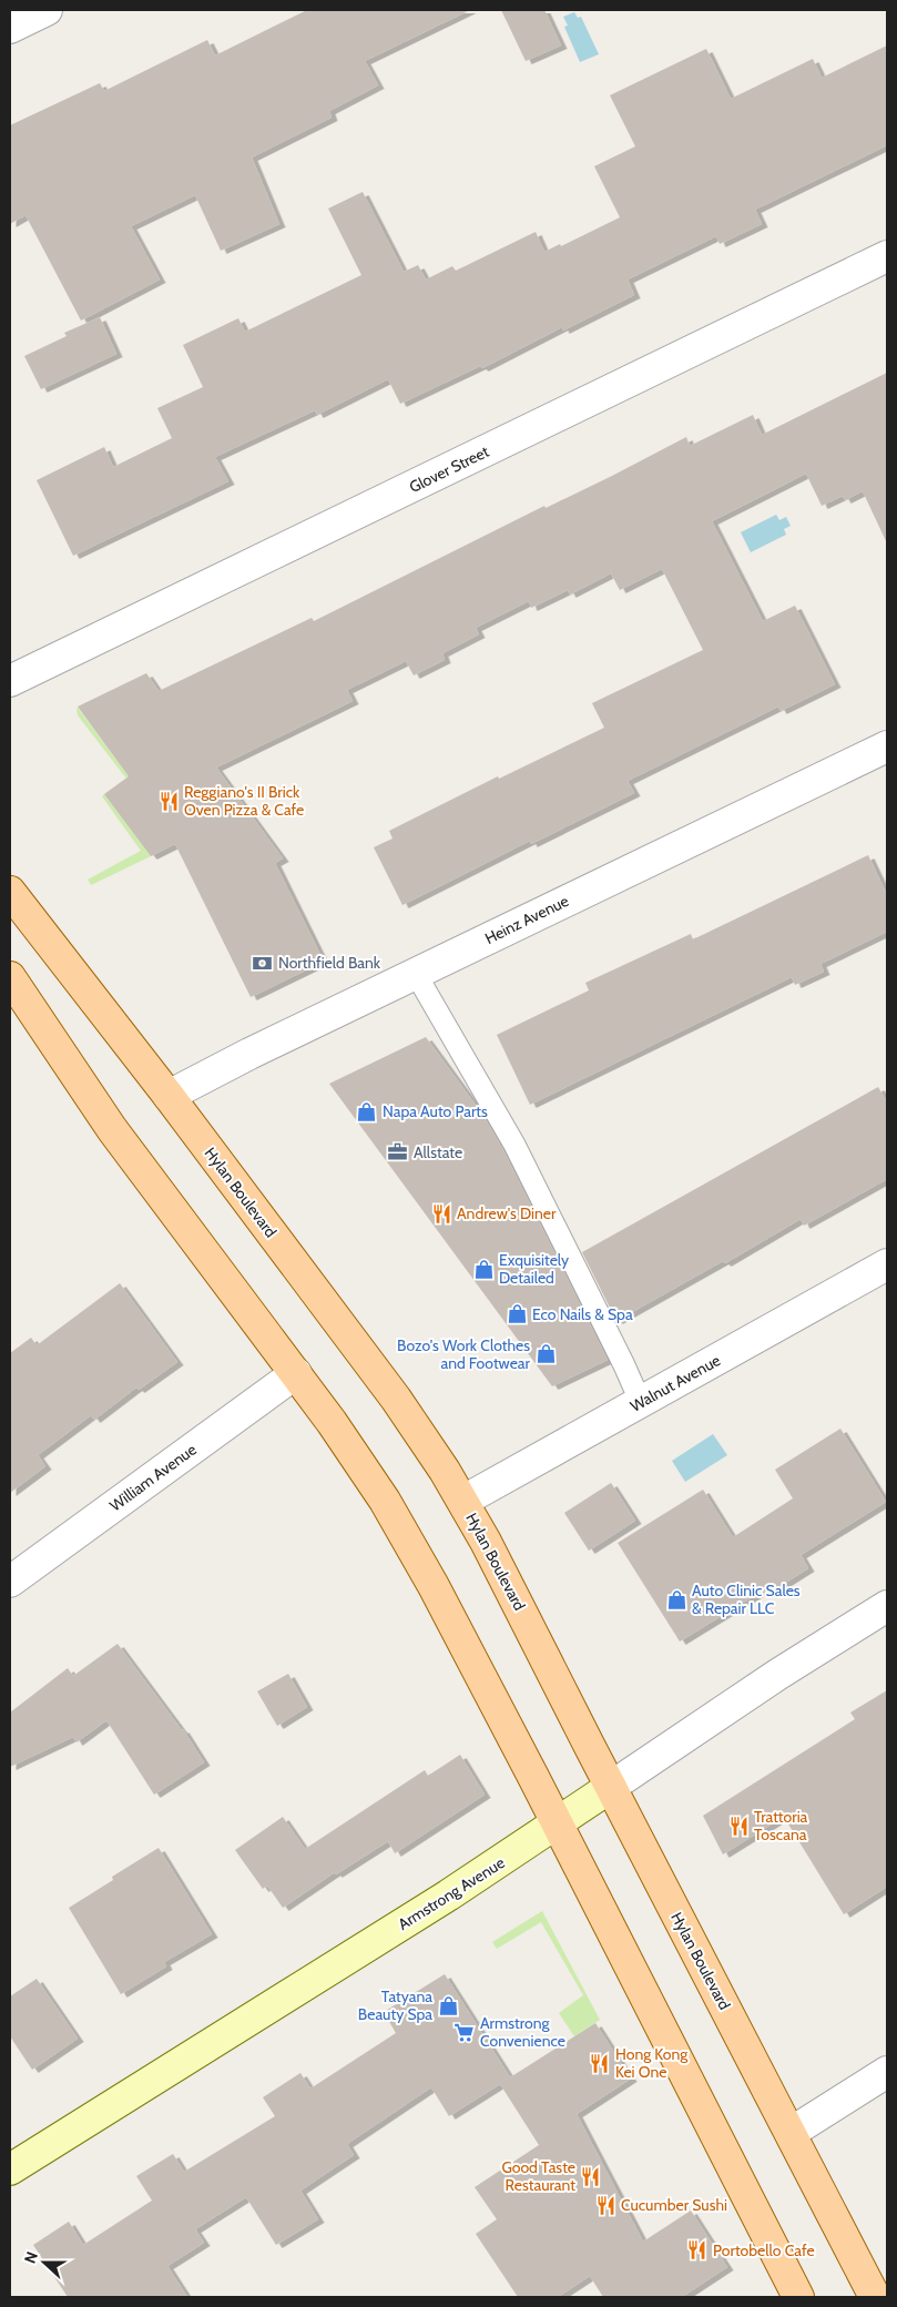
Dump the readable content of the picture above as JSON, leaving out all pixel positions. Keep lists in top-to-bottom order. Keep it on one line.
{"streets":{"main road":["Hylan Boulevard"],"street":["Glover Street","Heinz Avenue","Walnut Avenue","William Avenue","Armstrong Avenue"]},"crossings":[["Heinz Avenue","Hylan Boulevard"],["Hylan Boulevard","Walnut Avenue"],["Hylan Boulevard","Armstrong Avenue"]],"places":{"restaurant":["Reggiano's II Brick Oven Pizza & Cafe","Andrew's Diner","Trattoria Toscana","Hong Kong Kei One","Good Taste Restaurant","Cucumber Sushi","Portobello Cafe"],"bank":["Northfield Bank"],"shop":["Napa Auto Parts","Exquisitely Detailed","Eco Nails & Spa","Bozo's Work Clothes and Footwear","Auto Clinic Sales & Repair LLC","Tatyana Beauty Spa"],"office":["Allstate"],"supermarket":["Armstrong Convenience"]},"north":"left"}
